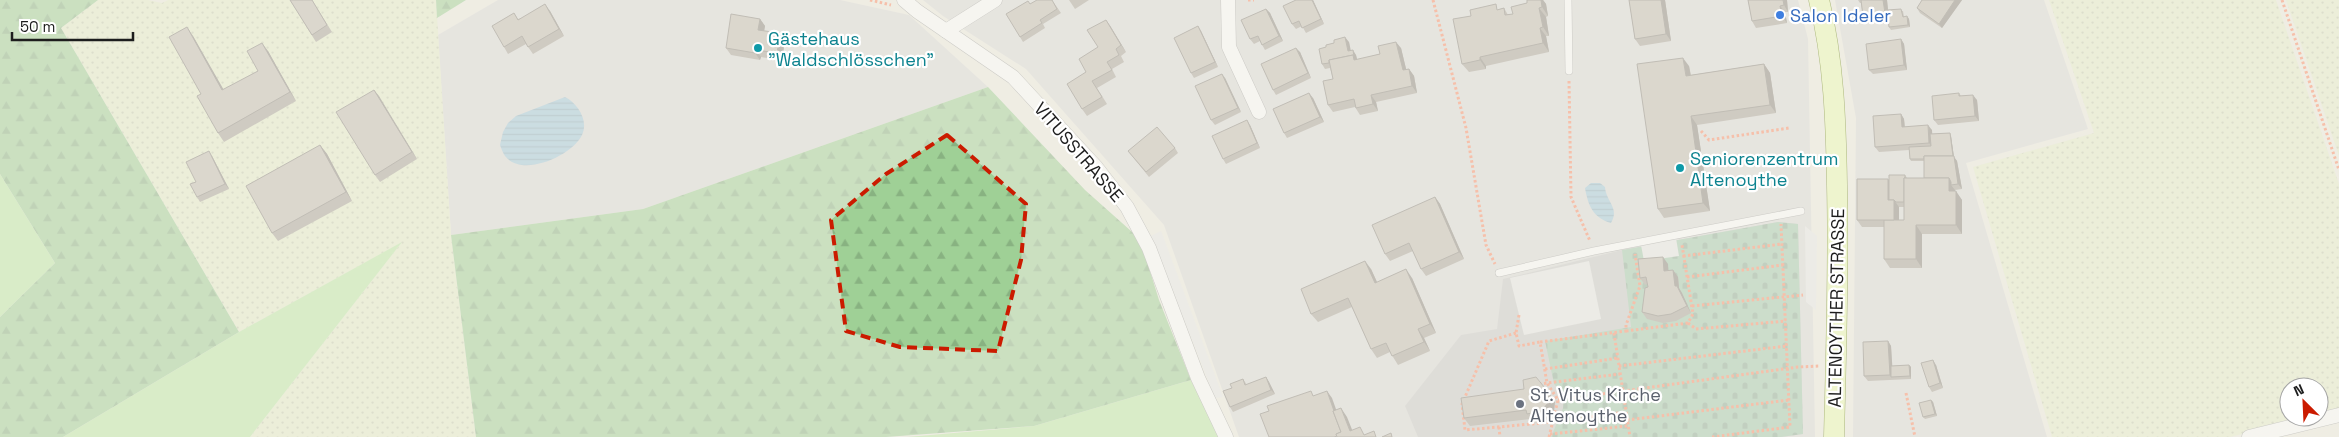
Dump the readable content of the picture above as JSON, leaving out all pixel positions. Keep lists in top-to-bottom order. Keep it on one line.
{"streets":{"main road":["ALTENOYTHER STRASSE"],"street":["VITUSSTRASSE"]},"places":["Salon Ideler","Gästehaus \"Waldschlösschen\"","Seniorenzentrum Altenoythe","St. Vitus Kirche Altenoythe"],"scale_bar":"50 m","north":"top left"}
